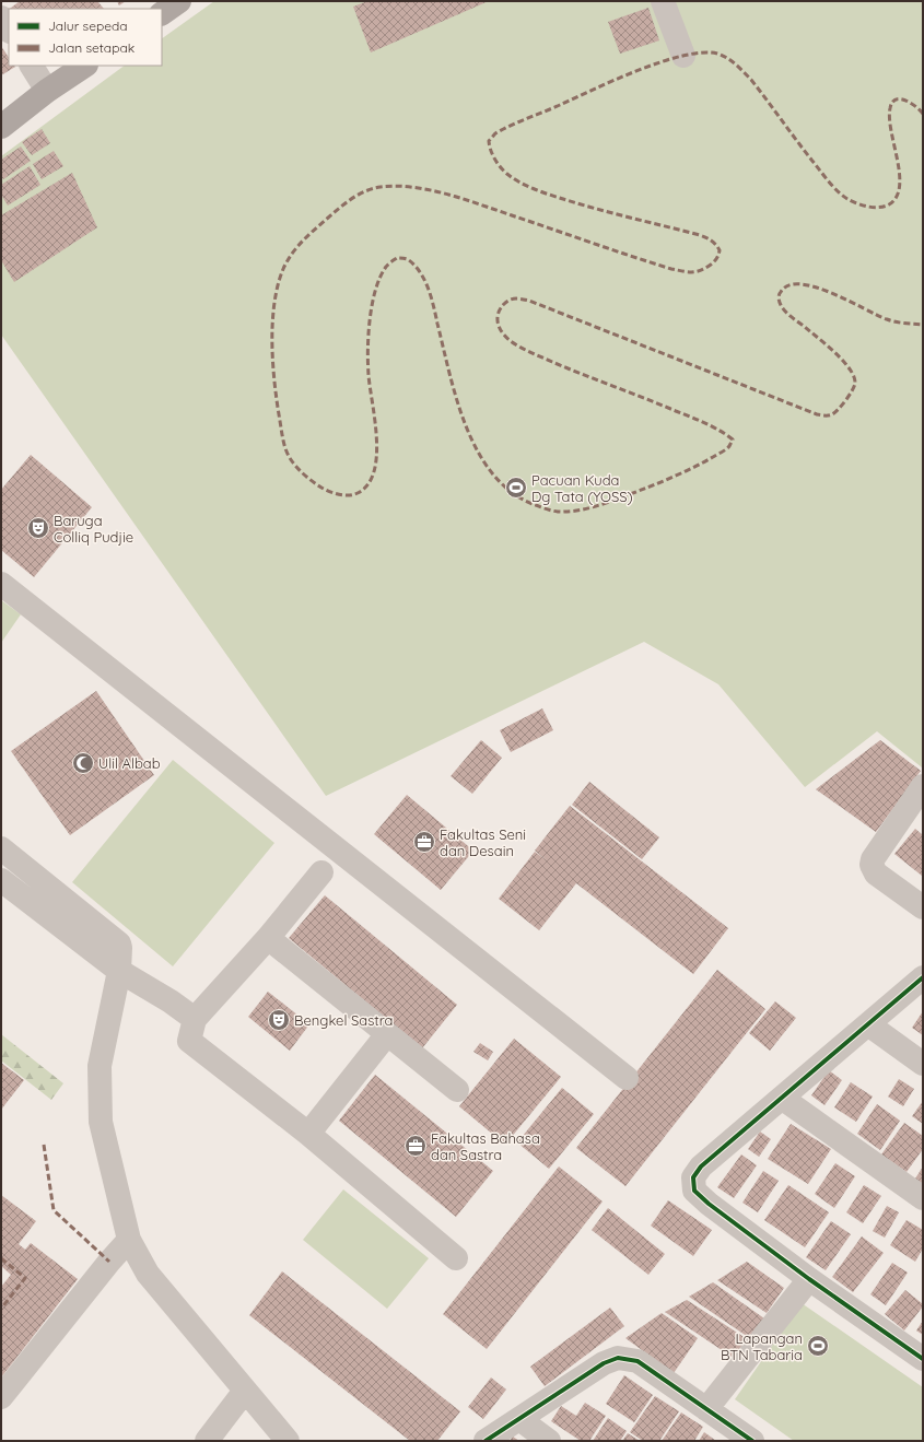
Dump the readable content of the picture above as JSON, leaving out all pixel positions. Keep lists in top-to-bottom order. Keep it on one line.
{"places":{"sports":["Pacuan Kuda Dg Tata (YOSS)","Lapangan BTN Tabaria"],"theatre":["Baruga Colliq Pudjie","Bengkel Sastra"],"mosque":["Ulil Albab"],"office":["Fakultas Seni dan Desain","Fakultas Bahasa dan Sastra"]},"legend":["Jalur sepeda","Jalan setapak"]}
